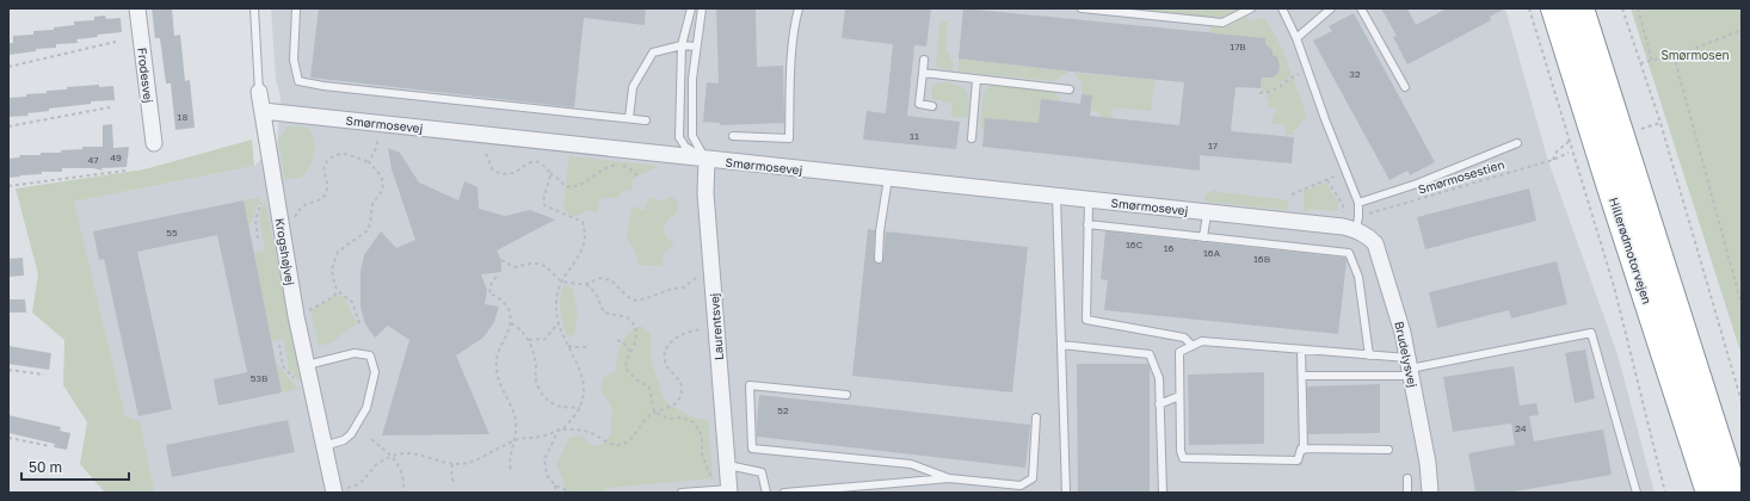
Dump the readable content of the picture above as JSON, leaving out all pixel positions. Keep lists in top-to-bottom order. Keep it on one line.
{"streets":{"highway":["Hillerødmotorvejen"],"street":["Frodesvej","Smørmosevej","Krogshøjvej","Laurentsvej","Brudelysvej"],"path":["Smørmosestien"]},"crossings":[["Smørmosevej","Smørmosestien"],["Smørmosevej","Krogshøjvej"],["Smørmosevej","Laurentsvej"],["Smørmosevej","Brudelysvej"],["Smørmosestien","Brudelysvej"]],"parks":["Smørmosen"],"house_numbers":["17B","32","18","11","17","49","47","55","16C","16","16A","16B","53B","52","24"],"scale_bar":"50 m"}
